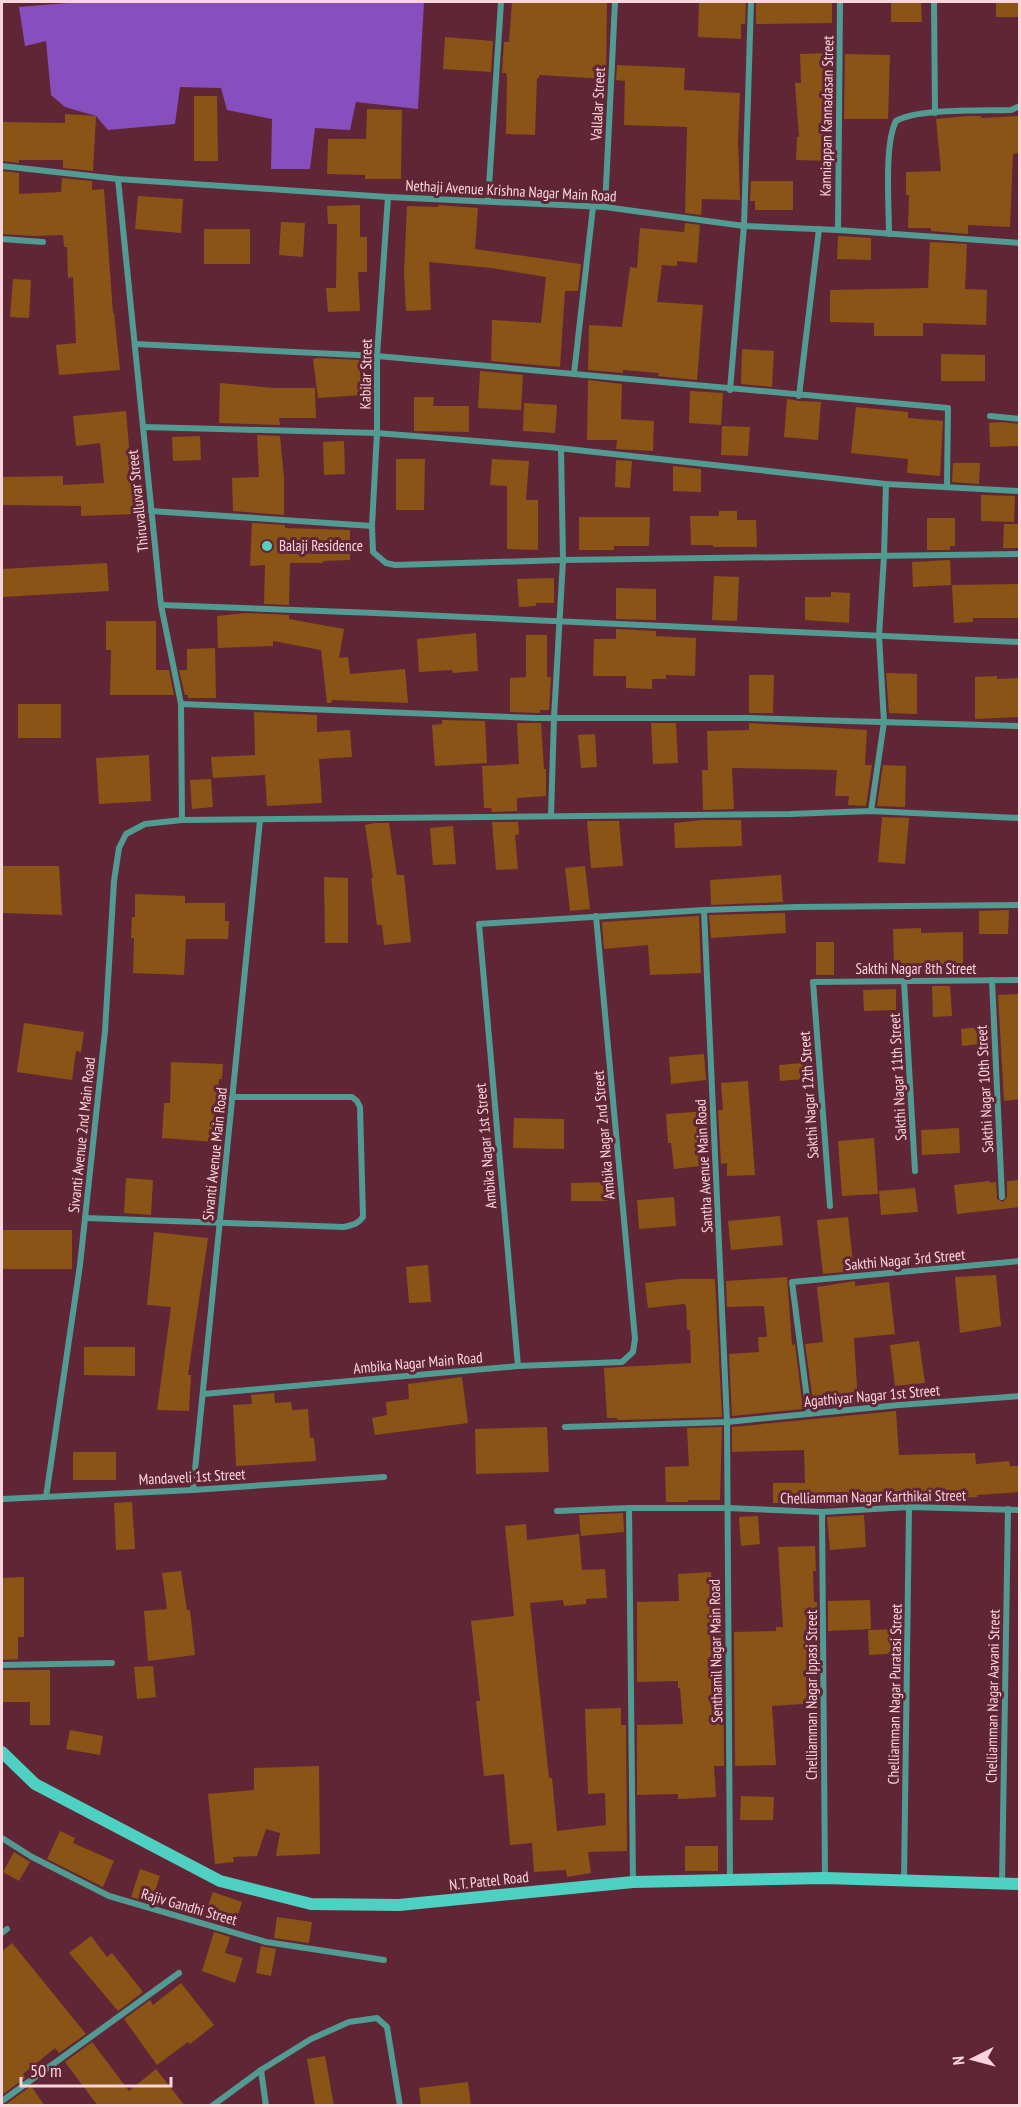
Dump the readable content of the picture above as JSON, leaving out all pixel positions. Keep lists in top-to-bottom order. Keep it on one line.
{"streets":{"street":["Vallalar Street","Kanniappan Kannadasan Street","Nethaji Avenue Krishna Nagar Main Road","Kabilar Street","Thiruvalluvar Street","Sakthi Nagar 8th Street","Sakthi Nagar 11th Street","Sakthi Nagar 10th Street","Sakthi Nagar 12th Street","Sivanti Avenue 2nd Main Road","Ambika Nagar 2nd Street","Ambika Nagar 1st Street","Sivanti Avenue Main Road","Santha Avenue Main Road","Sakthi Nagar 3rd Street","Ambika Nagar Main Road","Agathiyar Nagar 1st Street","Mandaveli 1st Street","Chelliamman Nagar Karthikai Street","Senthamil Nagar Main Road","Chelliamman Nagar Puratasi Street","Chelliamman Nagar Ippasi Street","Chelliamman Nagar Aavani Street","N.T. Pattel Road","Rajiv Gandhi Street"]},"crossings":[["Vallalar Street","Nethaji Avenue Krishna Nagar Main Road"],["Kanniappan Kannadasan Street","Nethaji Avenue Krishna Nagar Main Road"],["Nethaji Avenue Krishna Nagar Main Road","Kabilar Street"],["Nethaji Avenue Krishna Nagar Main Road","Thiruvalluvar Street"],["Thiruvalluvar Street","Sivanti Avenue 2nd Main Road"],["Sakthi Nagar 8th Street","Sakthi Nagar 11th Street"],["Sakthi Nagar 8th Street","Sakthi Nagar 10th Street"],["Sakthi Nagar 8th Street","Sakthi Nagar 12th Street"],["Sivanti Avenue 2nd Main Road","Sivanti Avenue Main Road"],["Sivanti Avenue 2nd Main Road","Mandaveli 1st Street"],["Ambika Nagar 2nd Street","Ambika Nagar 1st Street"],["Ambika Nagar 2nd Street","Ambika Nagar Main Road"],["Ambika Nagar 1st Street","Ambika Nagar Main Road"],["Sivanti Avenue Main Road","Ambika Nagar Main Road"],["Sivanti Avenue Main Road","Mandaveli 1st Street"],["Santha Avenue Main Road","Agathiyar Nagar 1st Street"],["Santha Avenue Main Road","Senthamil Nagar Main Road"],["Sakthi Nagar 3rd Street","Agathiyar Nagar 1st Street"],["Agathiyar Nagar 1st Street","Senthamil Nagar Main Road"],["Chelliamman Nagar Karthikai Street","Senthamil Nagar Main Road"],["Chelliamman Nagar Karthikai Street","Chelliamman Nagar Puratasi Street"],["Chelliamman Nagar Karthikai Street","Chelliamman Nagar Ippasi Street"],["Chelliamman Nagar Karthikai Street","Chelliamman Nagar Aavani Street"],["Senthamil Nagar Main Road","N.T. Pattel Road"],["Chelliamman Nagar Puratasi Street","N.T. Pattel Road"],["Chelliamman Nagar Ippasi Street","N.T. Pattel Road"],["Chelliamman Nagar Aavani Street","N.T. Pattel Road"]],"places":["Balaji Residence"],"scale_bar":"50 m","north":"left"}
